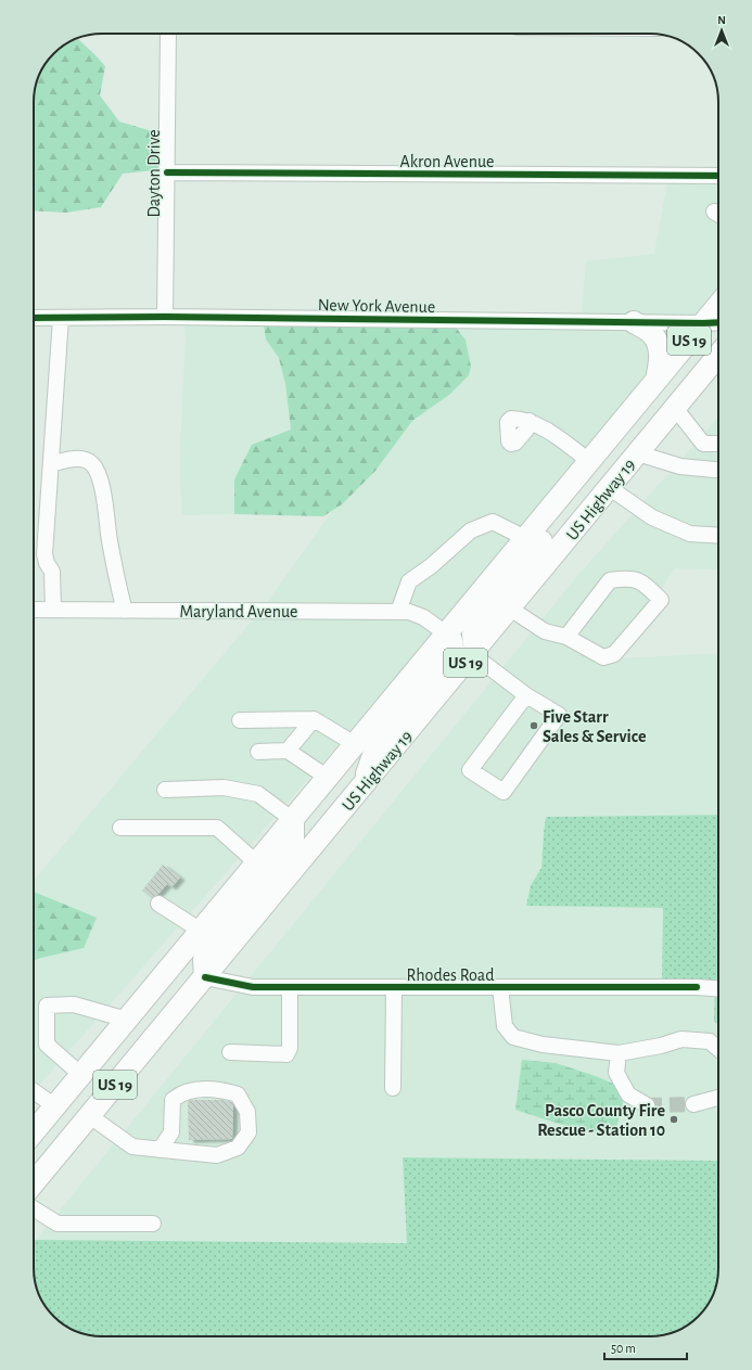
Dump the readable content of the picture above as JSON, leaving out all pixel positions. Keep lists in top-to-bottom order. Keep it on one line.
{"streets":{"highway":["US 19","US Highway 19"],"street":["Akron Avenue","Dayton Drive","New York Avenue","Maryland Avenue","Rhodes Road"]},"crossings":[["Akron Avenue","Dayton Drive"],["Dayton Drive","New York Avenue"],["New York Avenue","US Highway 19"],["US Highway 19","Maryland Avenue"],["US Highway 19","Rhodes Road"]],"places":["Five Starr Sales & Service","Pasco County Fire Rescue - Station 10"],"scale_bar":"50 m","north":"top"}
